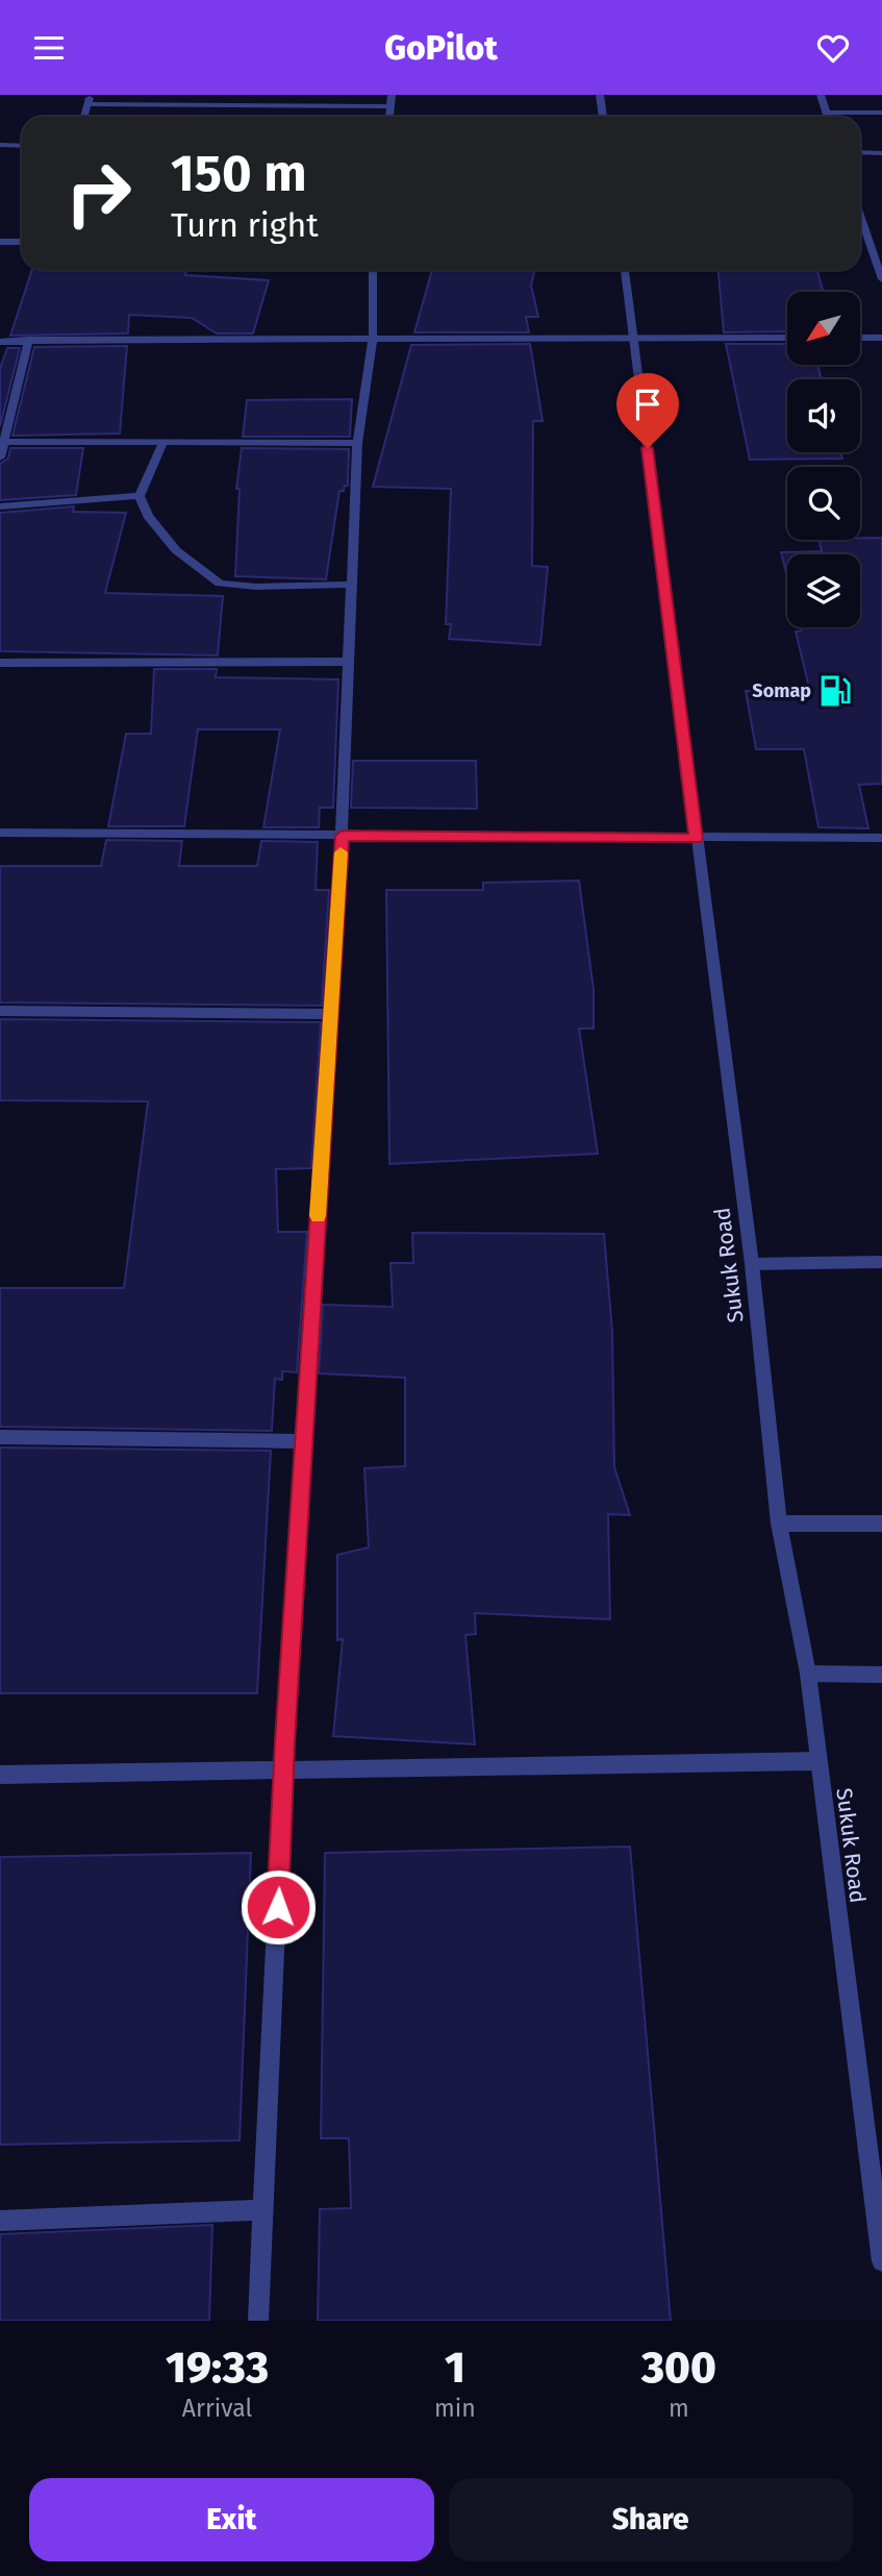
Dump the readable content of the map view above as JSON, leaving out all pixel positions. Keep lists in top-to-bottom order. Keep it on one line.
{"streets":{"street":["Sukuk Road"]},"places":{"fuel station":["Somap"]},"north":"bottom left","page":{"header":"GoPilot","turn":["150 m","Turn right"],"eta":["19:33","Arrival","1","min","300","m"],"buttons":["Exit","Share"]}}
